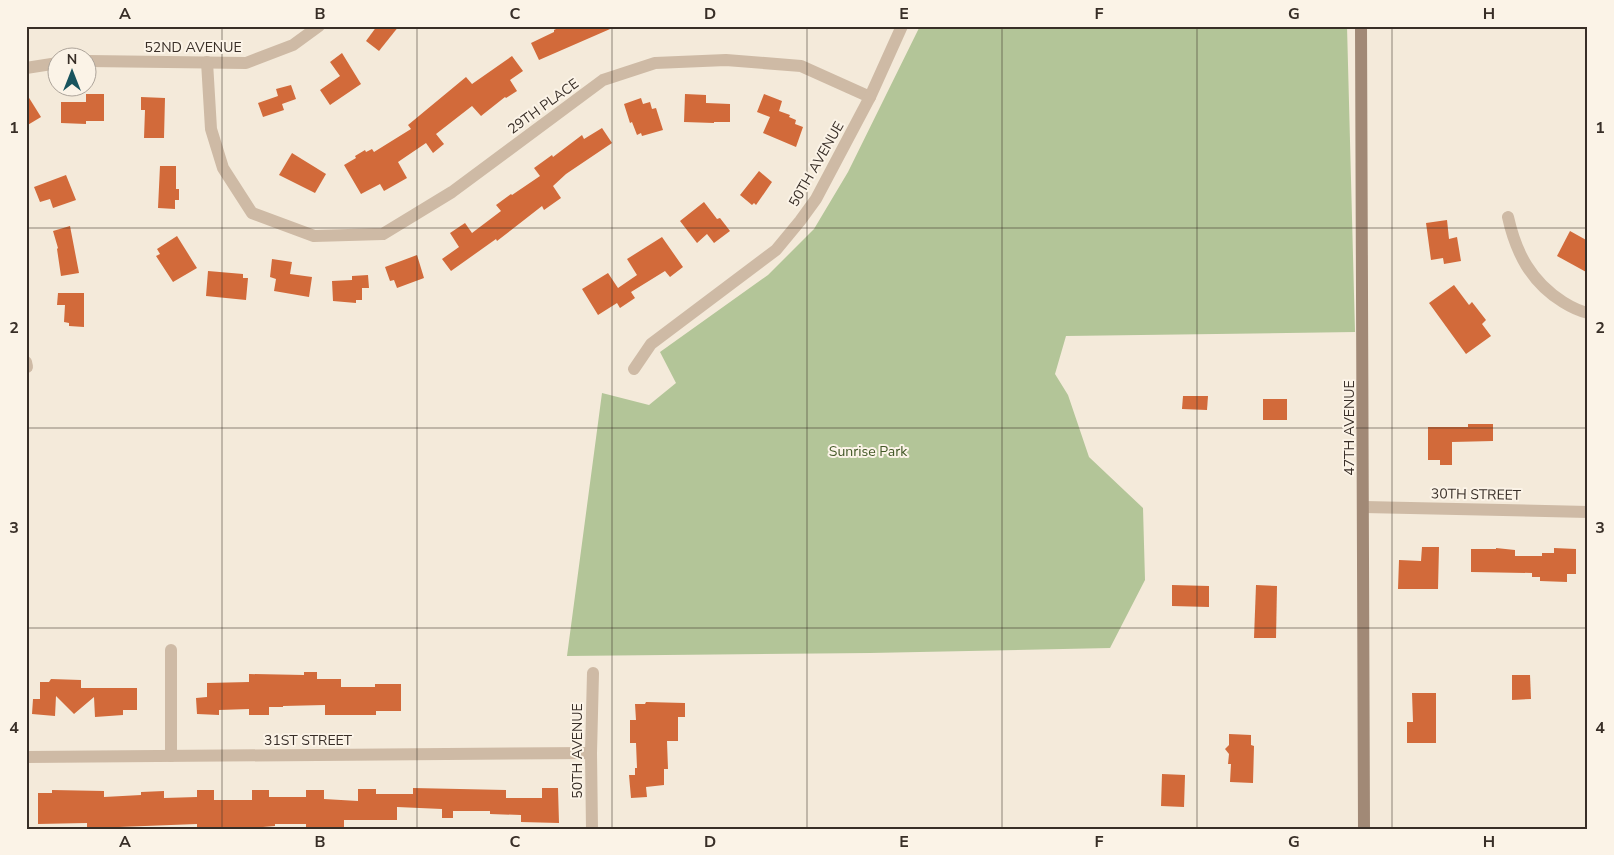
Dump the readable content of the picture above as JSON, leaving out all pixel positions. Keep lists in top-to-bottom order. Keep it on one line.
{"streets":{"street":["52ND AVENUE","29TH PLACE","50TH AVENUE","47TH AVENUE","30TH STREET","31ST STREET"]},"crossings":[["52ND AVENUE","29TH PLACE"],["29TH PLACE","50TH AVENUE"],["50TH AVENUE","31ST STREET"],["47TH AVENUE","30TH STREET"]],"parks":["Sunrise Park"],"north":"top","grid":{"columns":["A","B","C","D","E","F","G","H"],"rows":["1","2","3","4"]}}
